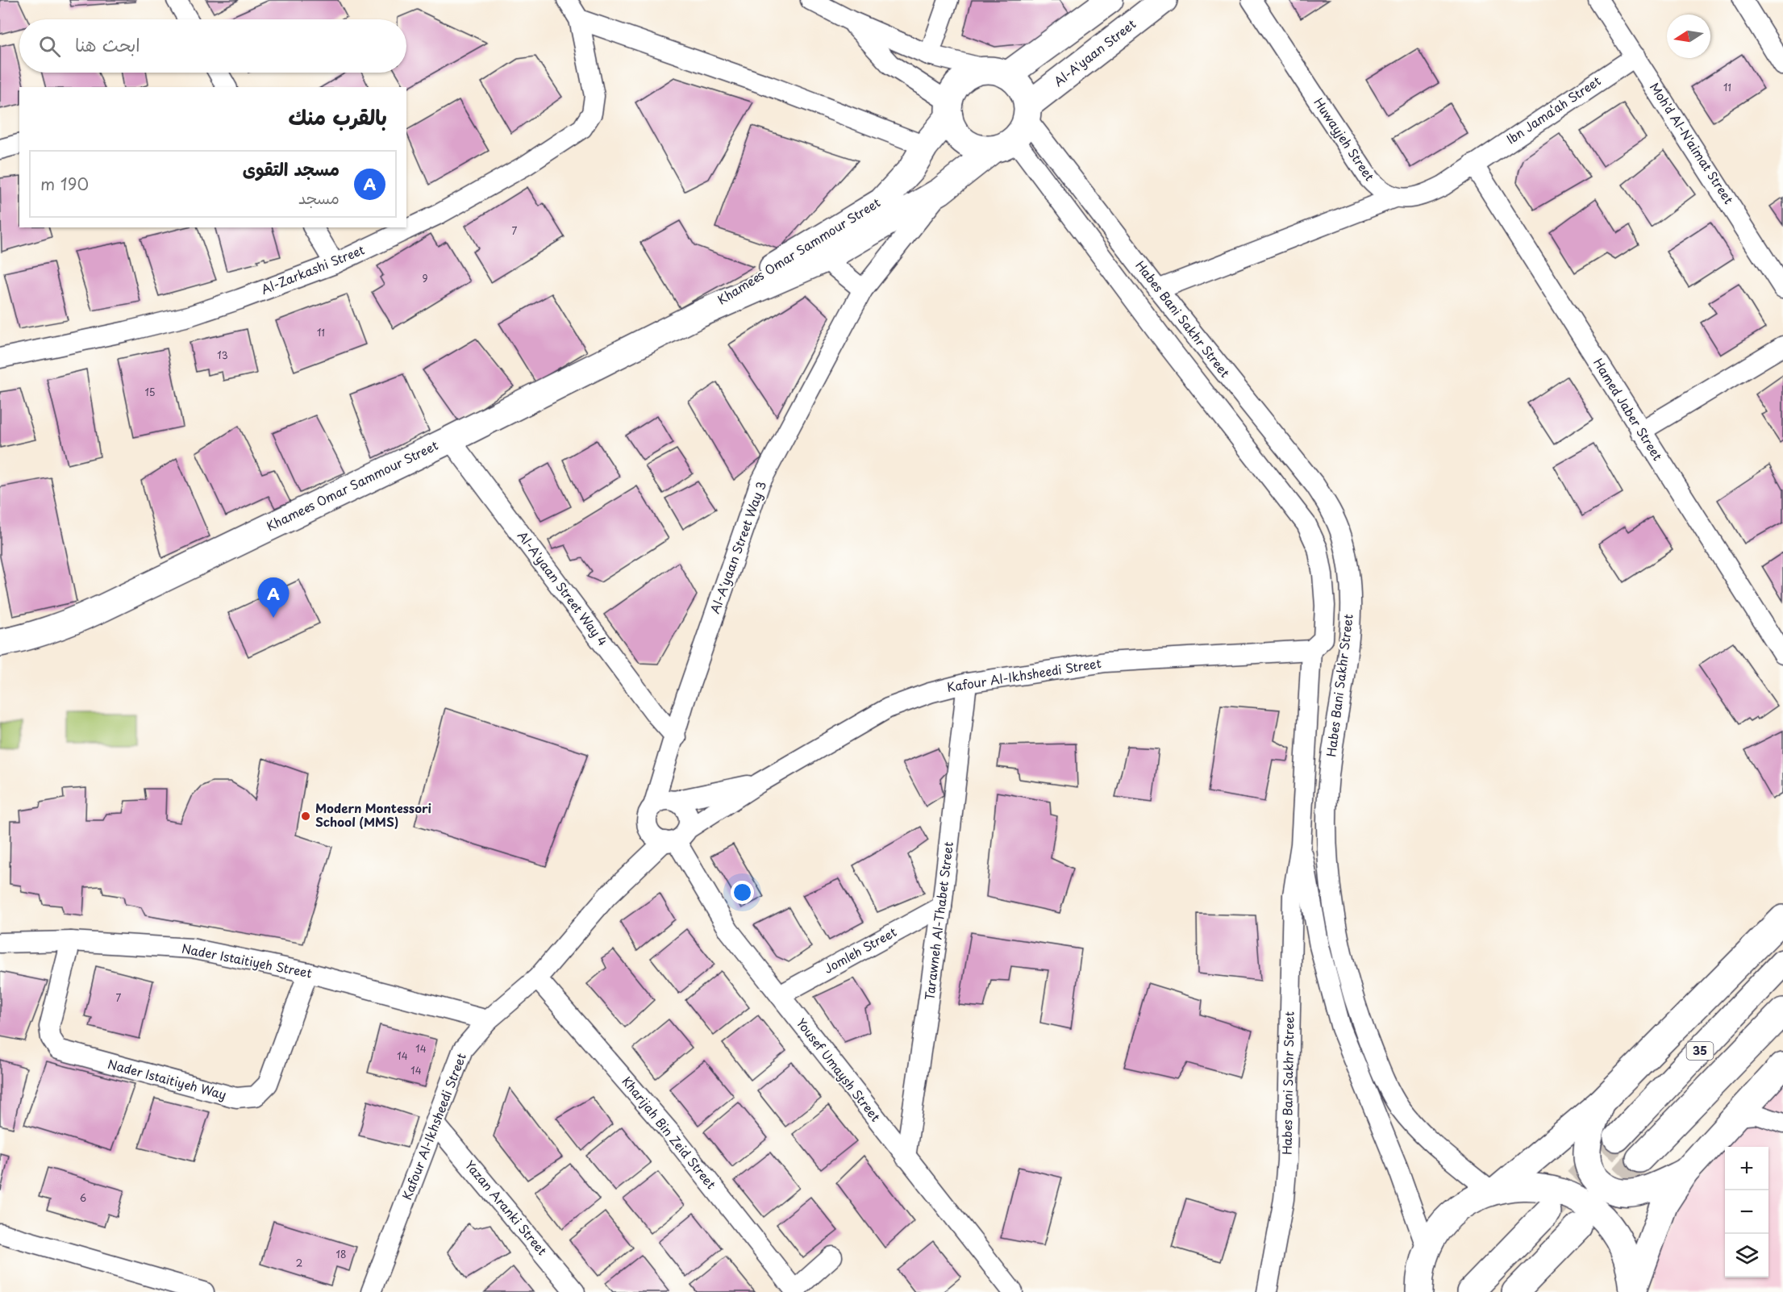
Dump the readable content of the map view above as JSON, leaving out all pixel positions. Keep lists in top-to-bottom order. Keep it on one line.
{"streets":{"main road":["Al-A'yaan Street","Khamees Omar Sammour Street","35"],"street":["Ibn Jama‘ah Street","Huwayjeh Street","Moh'd Al-N'aimat Street","Al-Zarkashi Street","Habes Bani Sakhr Street","Hamed Jaber Street","Al-A'yaan Street Way 3","Al-A'yaan Street Way 4","Kafour Al-Ikhsheedi Street","Tarawneh Al-Thabet Street","Jomleh Street","Nader Istaitiyeh Street","Yousef Umaysh Street","Nader Istaitiyeh Way","Kharijah Bin Zeid Street","Yazan Aranki Street"]},"crossings":[["Al-A'yaan Street","Khamees Omar Sammour Street"],["Al-A'yaan Street","Habes Bani Sakhr Street"],["Ibn Jama‘ah Street","Moh'd Al-N'aimat Street"],["Ibn Jama‘ah Street","Hamed Jaber Street"],["Khamees Omar Sammour Street","Habes Bani Sakhr Street"],["Khamees Omar Sammour Street","Al-A'yaan Street Way 3"],["Khamees Omar Sammour Street","Al-A'yaan Street Way 4"],["Habes Bani Sakhr Street","Kafour Al-Ikhsheedi Street"],["Al-A'yaan Street Way 3","Al-A'yaan Street Way 4"],["Al-A'yaan Street Way 3","Kafour Al-Ikhsheedi Street"],["Al-A'yaan Street Way 3","Yousef Umaysh Street"],["Kafour Al-Ikhsheedi Street","Tarawneh Al-Thabet Street"],["Kafour Al-Ikhsheedi Street","Nader Istaitiyeh Street"],["Kafour Al-Ikhsheedi Street","Yousef Umaysh Street"],["Kafour Al-Ikhsheedi Street","Kharijah Bin Zeid Street"],["Kafour Al-Ikhsheedi Street","Yazan Aranki Street"],["Tarawneh Al-Thabet Street","Jomleh Street"],["Tarawneh Al-Thabet Street","Yousef Umaysh Street"],["Jomleh Street","Yousef Umaysh Street"],["Nader Istaitiyeh Street","Nader Istaitiyeh Way"]],"places":["Modern Montessori School (MMS)"],"house_numbers":["11","7","9","11","13","15","7","14","14","14","6","18","2"],"north":"left","page":{"search":"ابحث هنا","heading":"بالقرب منك","list":[{"mark":"A","name":"مسجد التقوى","note":"مسجد","value":"190 m"}],"pins":"A","map_buttons":["+","−"]}}
